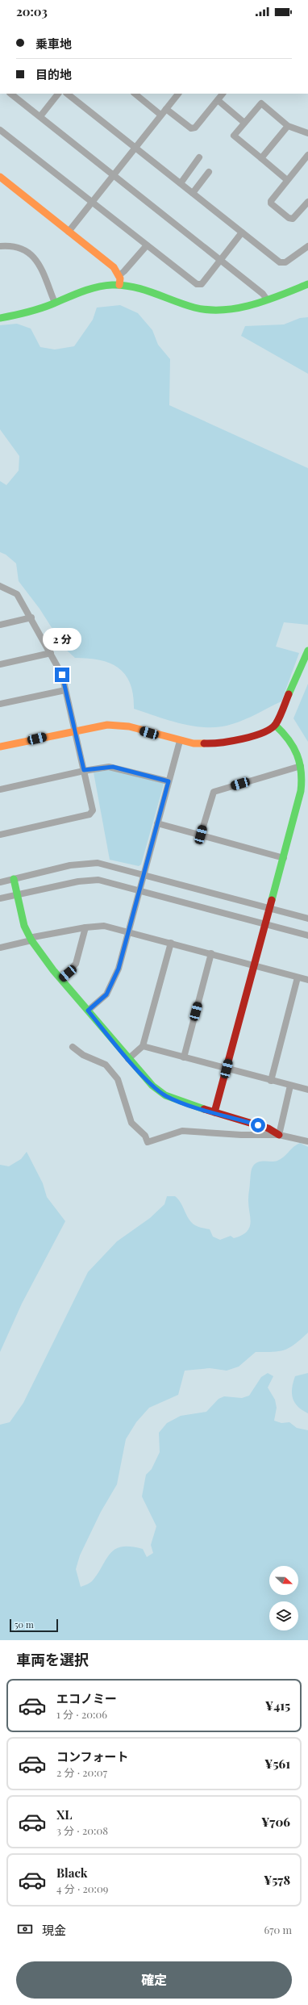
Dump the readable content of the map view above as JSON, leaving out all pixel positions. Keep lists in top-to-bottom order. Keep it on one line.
{"scale_bar":"50 m","north":"right","page":{"status":"20:03","banner":["乗車地","目的地"],"bubble":"2 分","scale":"50 m","heading":"車両を選択","list":[{"name":"エコノミー","note":"1 分 · 20:06","value":"¥415"},{"name":"コンフォート","note":"2 分 · 20:07","value":"¥561"},{"name":"XL","note":"3 分 · 20:08","value":"¥706"},{"name":"Black","note":"4 分 · 20:09","value":"¥578"}],"pay":["現金","670 m"],"buttons":"確定"}}
